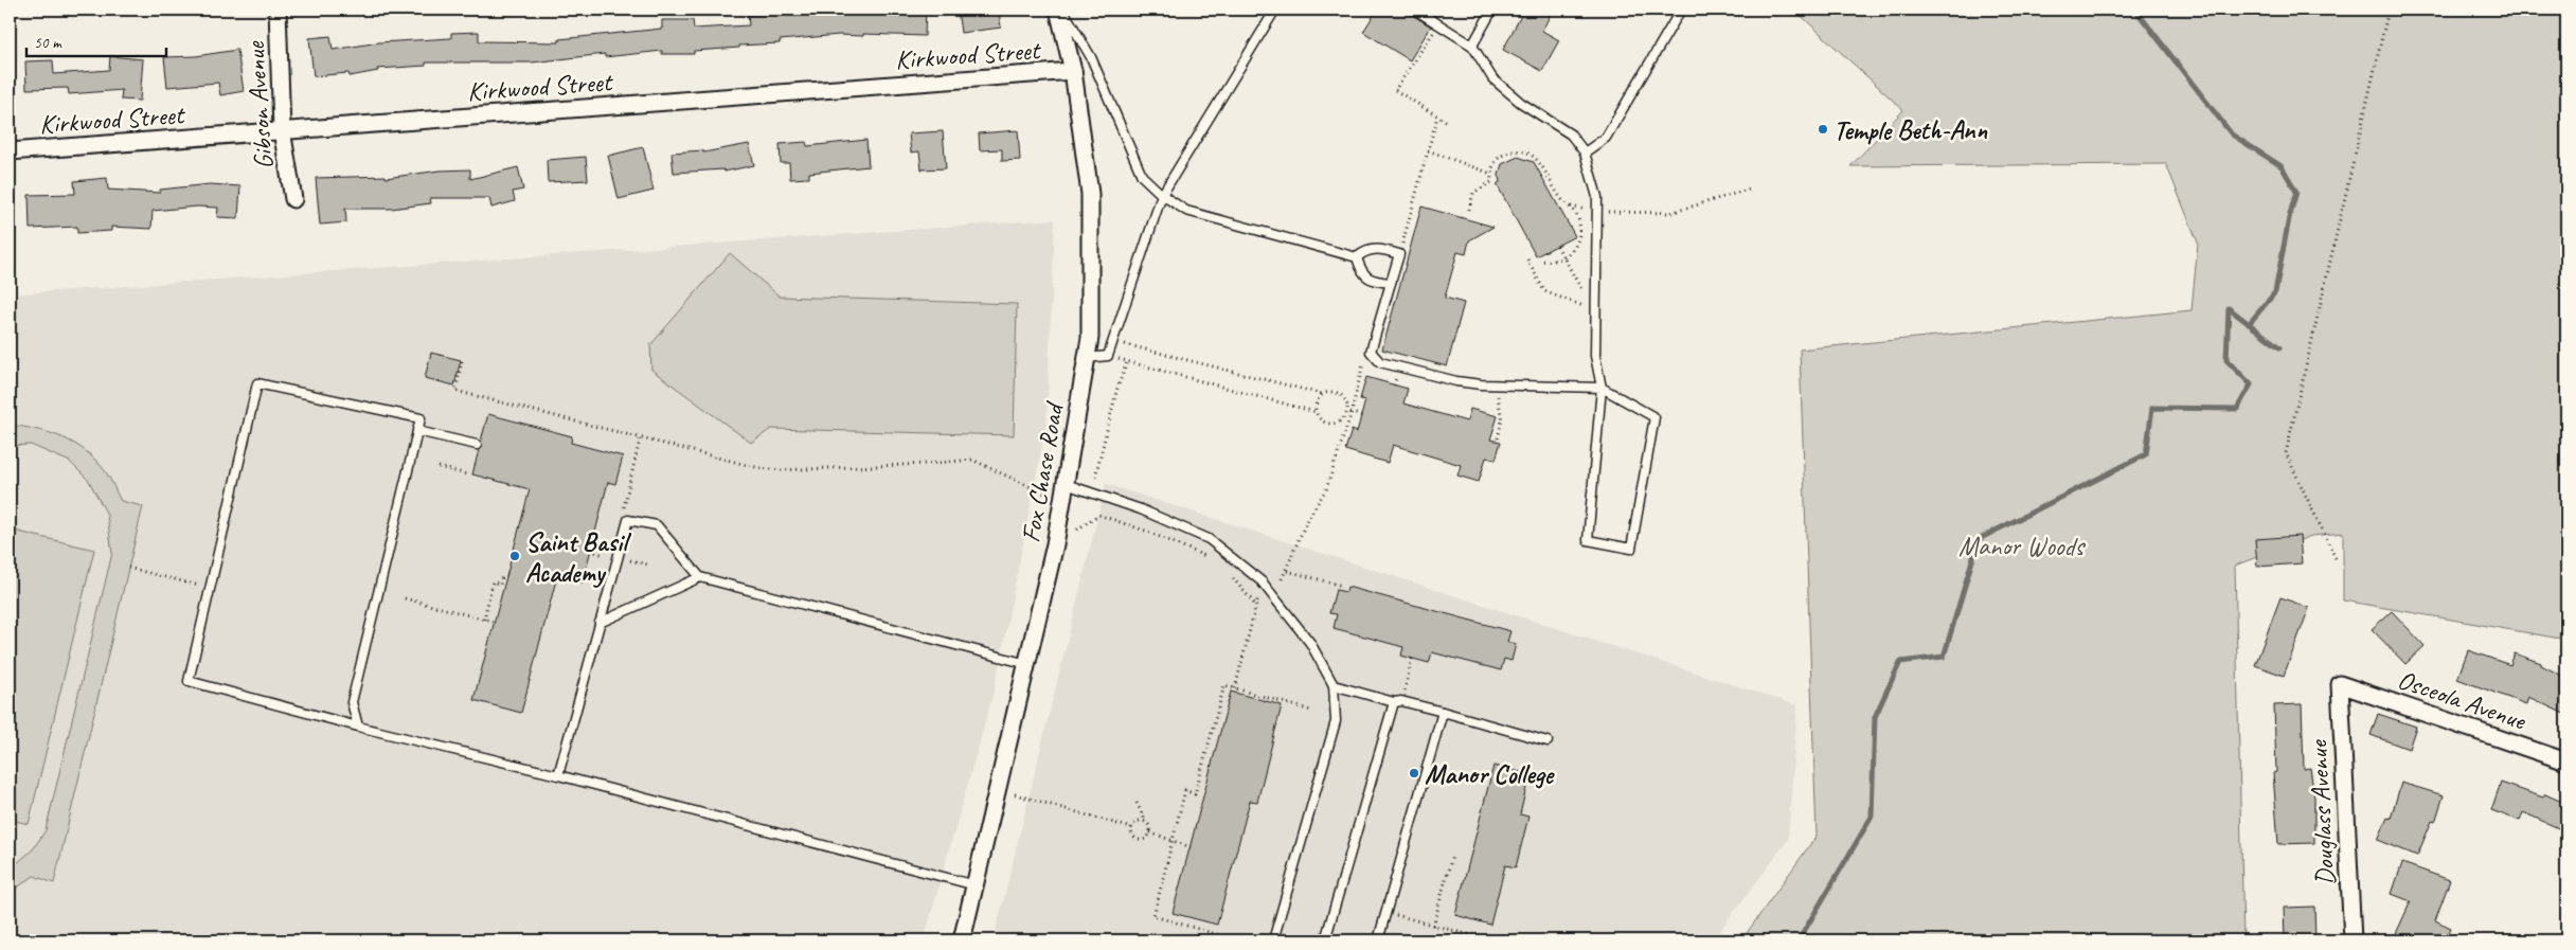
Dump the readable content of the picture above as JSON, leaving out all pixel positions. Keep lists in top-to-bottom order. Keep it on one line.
{"streets":{"street":["Kirkwood Street","Gibson Avenue","Fox Chase Road","Osceola Avenue","Douglass Avenue"]},"crossings":[["Kirkwood Street","Gibson Avenue"],["Kirkwood Street","Fox Chase Road"],["Osceola Avenue","Douglass Avenue"]],"parks":["Manor Woods"],"places":["Temple Beth-Ann","Saint Basil Academy","Manor College"],"scale_bar":"50 m"}
